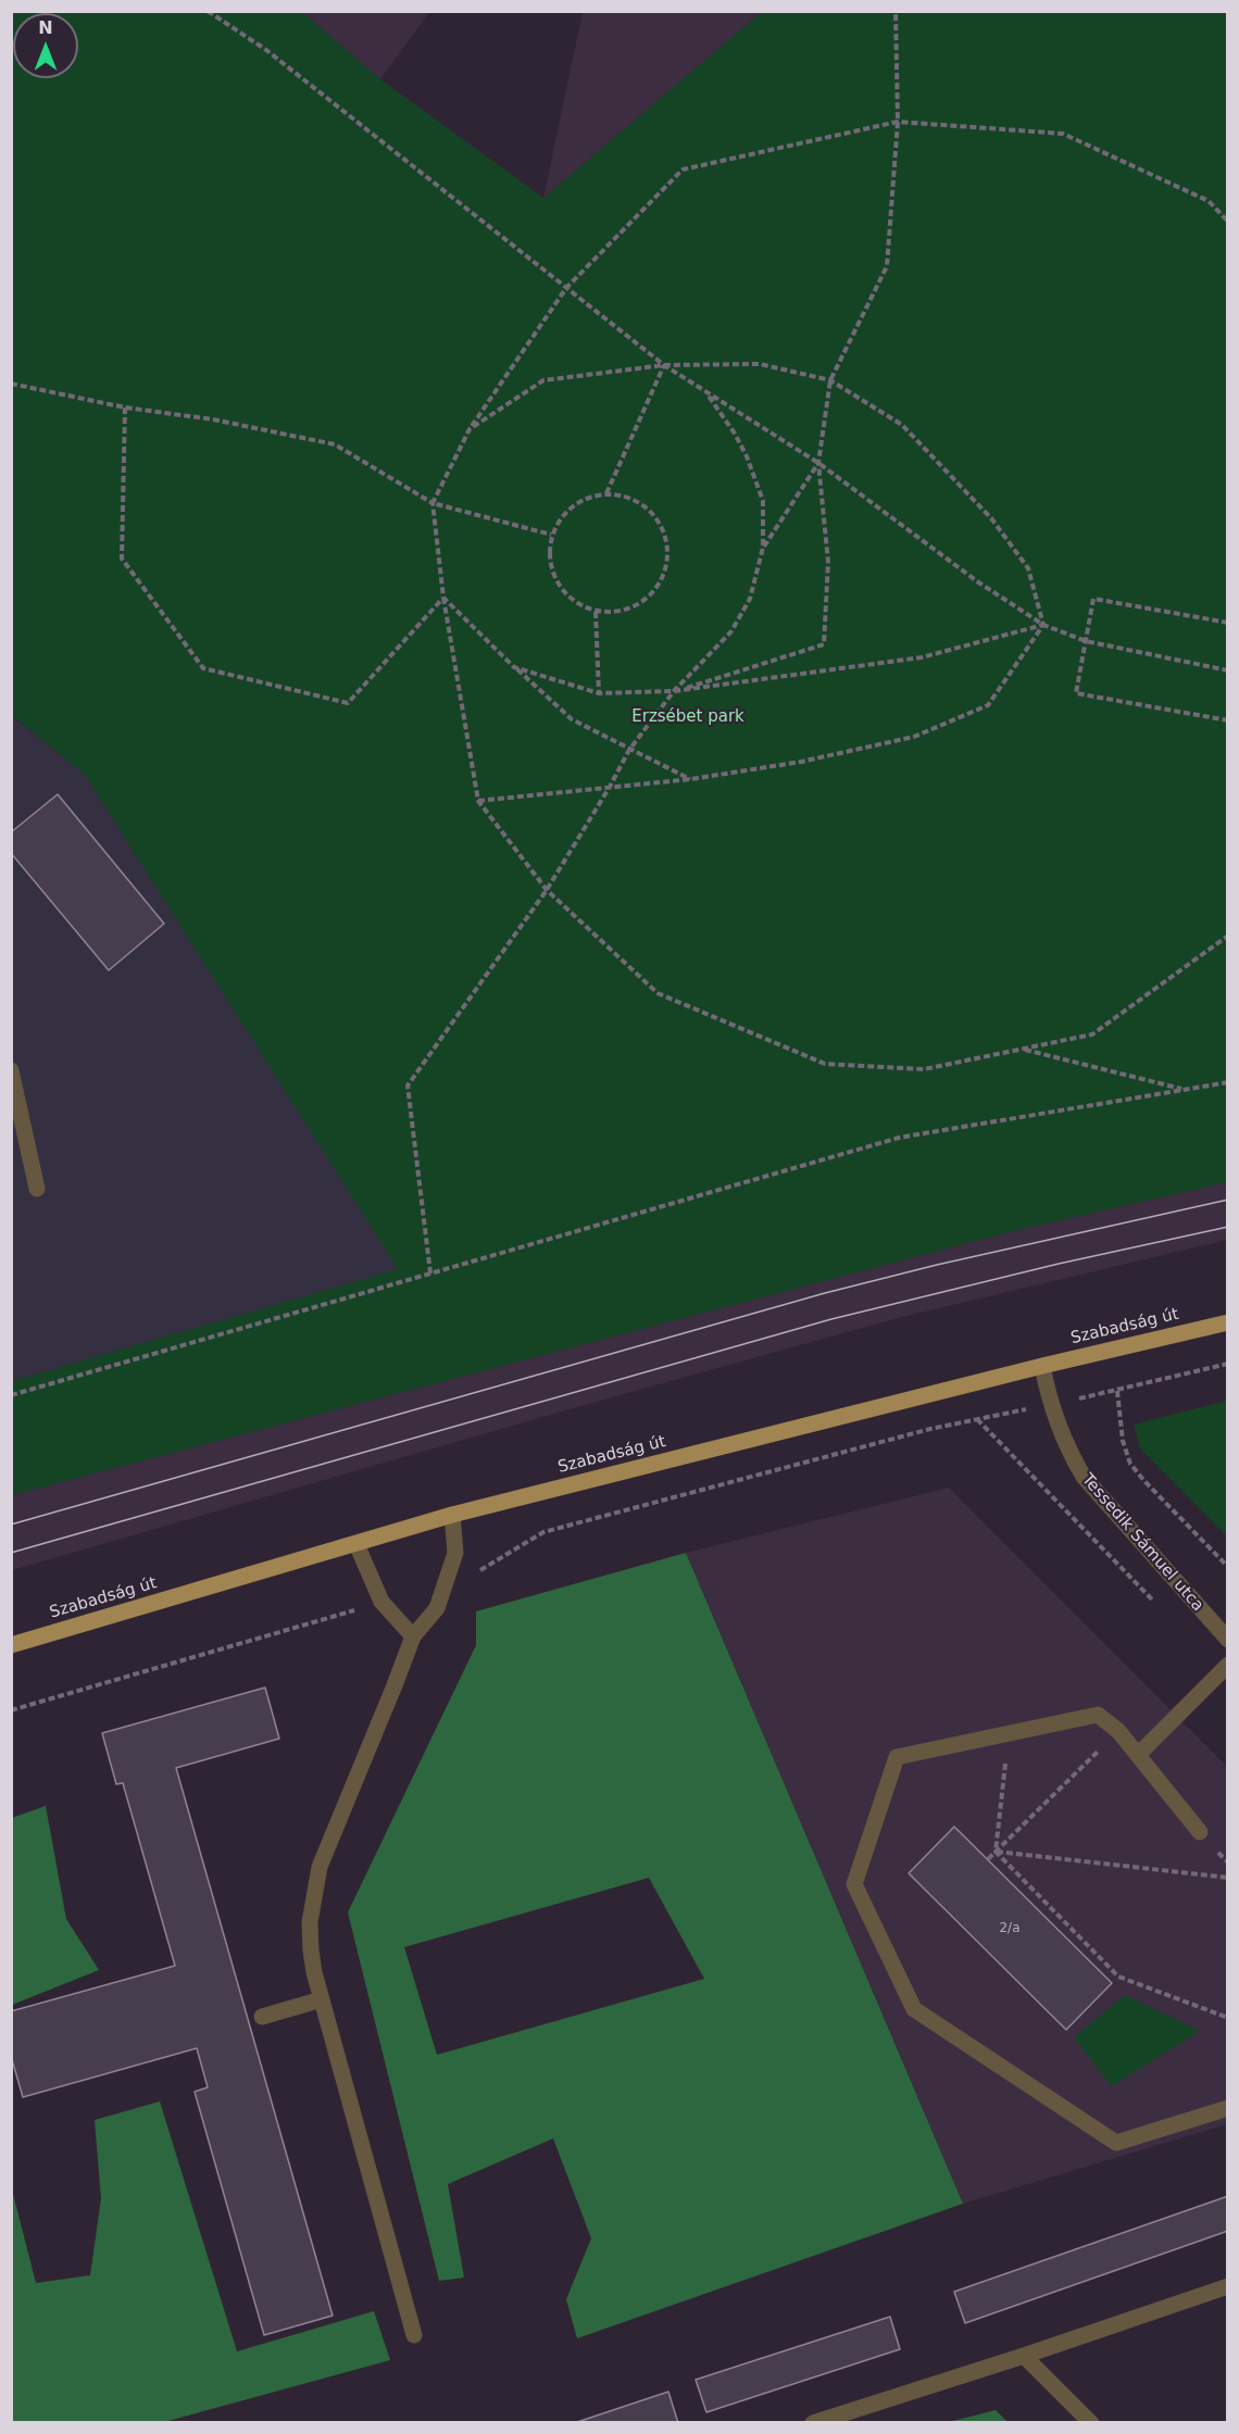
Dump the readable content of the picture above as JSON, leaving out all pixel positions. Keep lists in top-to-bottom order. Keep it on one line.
{"streets":{"main road":["Szabadság út"],"street":["Tessedik Sámuel utca"]},"crossings":[["Szabadság út","Tessedik Sámuel utca"]],"parks":["Erzsébet park"],"house_numbers":["2/a"],"north":"top"}
